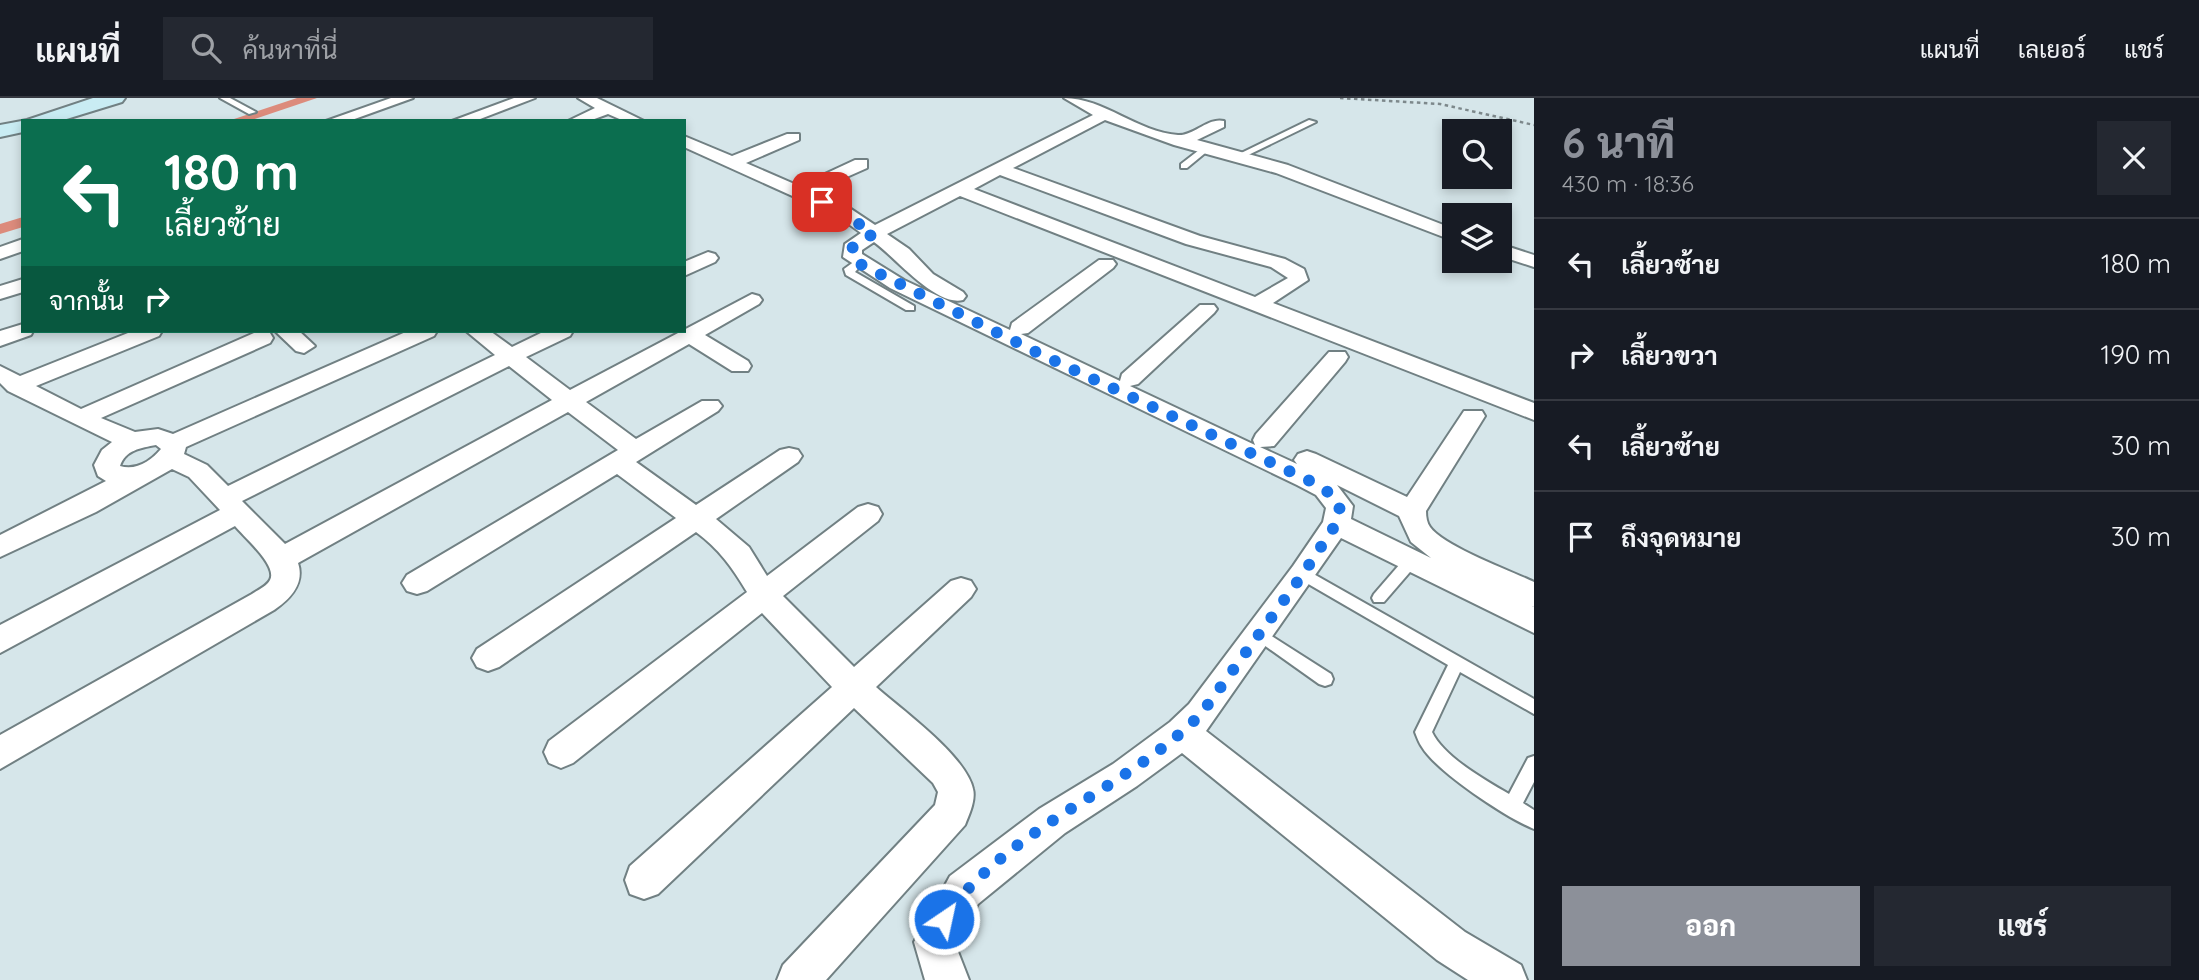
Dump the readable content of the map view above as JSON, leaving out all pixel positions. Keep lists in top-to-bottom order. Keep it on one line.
{"page":{"header":"แผนที่","search":"ค้นหาที่นี่","nav":["แผนที่","เลเยอร์","แชร์"],"heading":["6 นาที","430 m · 18:36"],"turn":["180 m","เลี้ยวซ้าย"],"list":[{"name":"เลี้ยวซ้าย","value":"180 m"},{"name":"เลี้ยวขวา","value":"190 m"},{"name":"เลี้ยวซ้าย","value":"30 m"},{"name":"ถึงจุดหมาย","value":"30 m"}],"then":"จากนั้น","buttons":["ออก","แชร์"]}}
